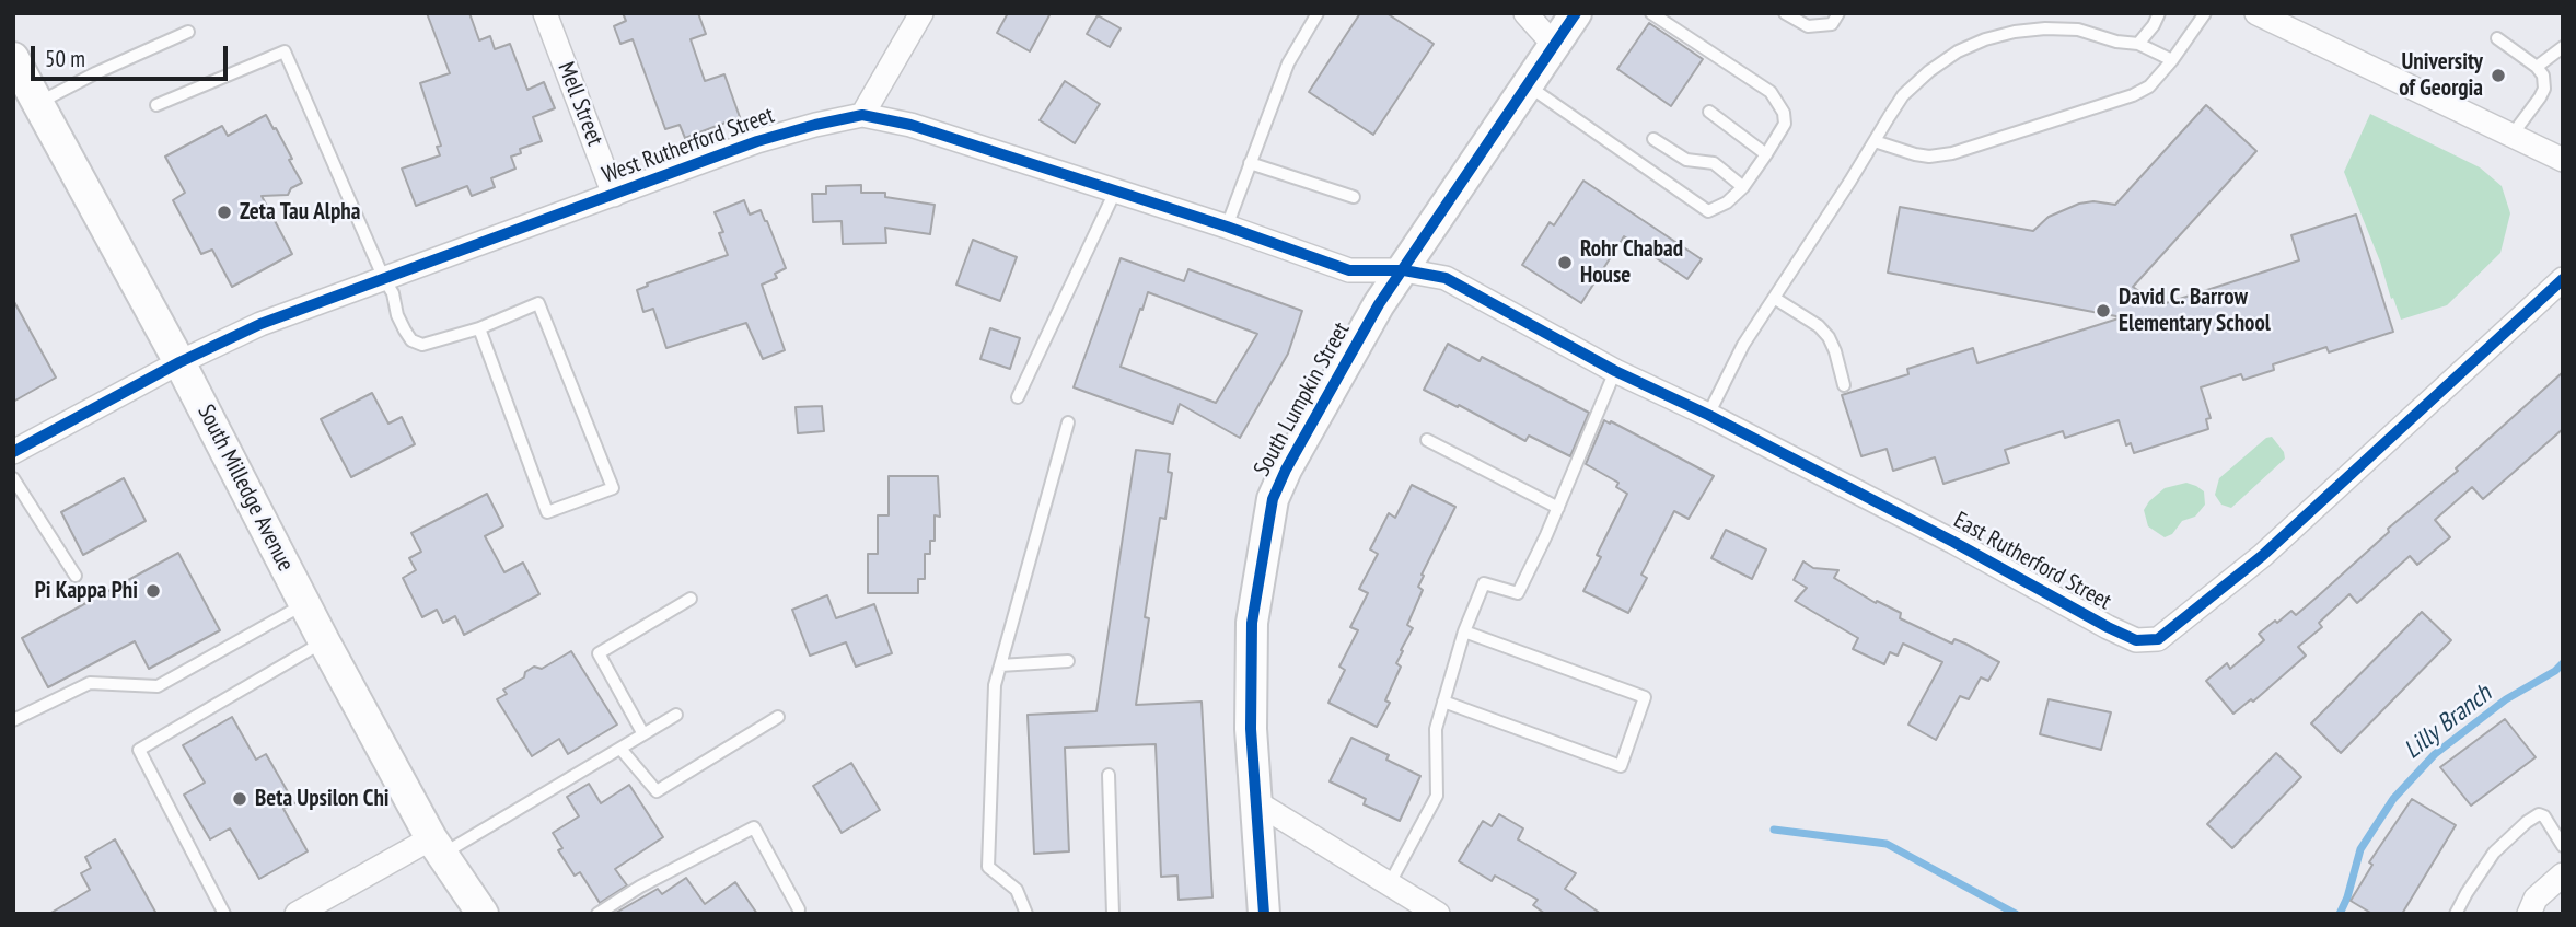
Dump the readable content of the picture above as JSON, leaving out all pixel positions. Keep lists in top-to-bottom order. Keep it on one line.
{"streets":{"main road":["South Lumpkin Street","South Milledge Avenue"],"street":["Mell Street","West Rutherford Street","East Rutherford Street"]},"crossings":[["Mell Street","West Rutherford Street"],["West Rutherford Street","South Lumpkin Street"],["West Rutherford Street","South Milledge Avenue"],["West Rutherford Street","East Rutherford Street"],["South Lumpkin Street","East Rutherford Street"]],"water":["Lilly Branch"],"places":["University of Georgia","Zeta Tau Alpha","Rohr Chabad House","David C. Barrow Elementary School","Pi Kappa Phi","Beta Upsilon Chi"],"scale_bar":"50 m"}
